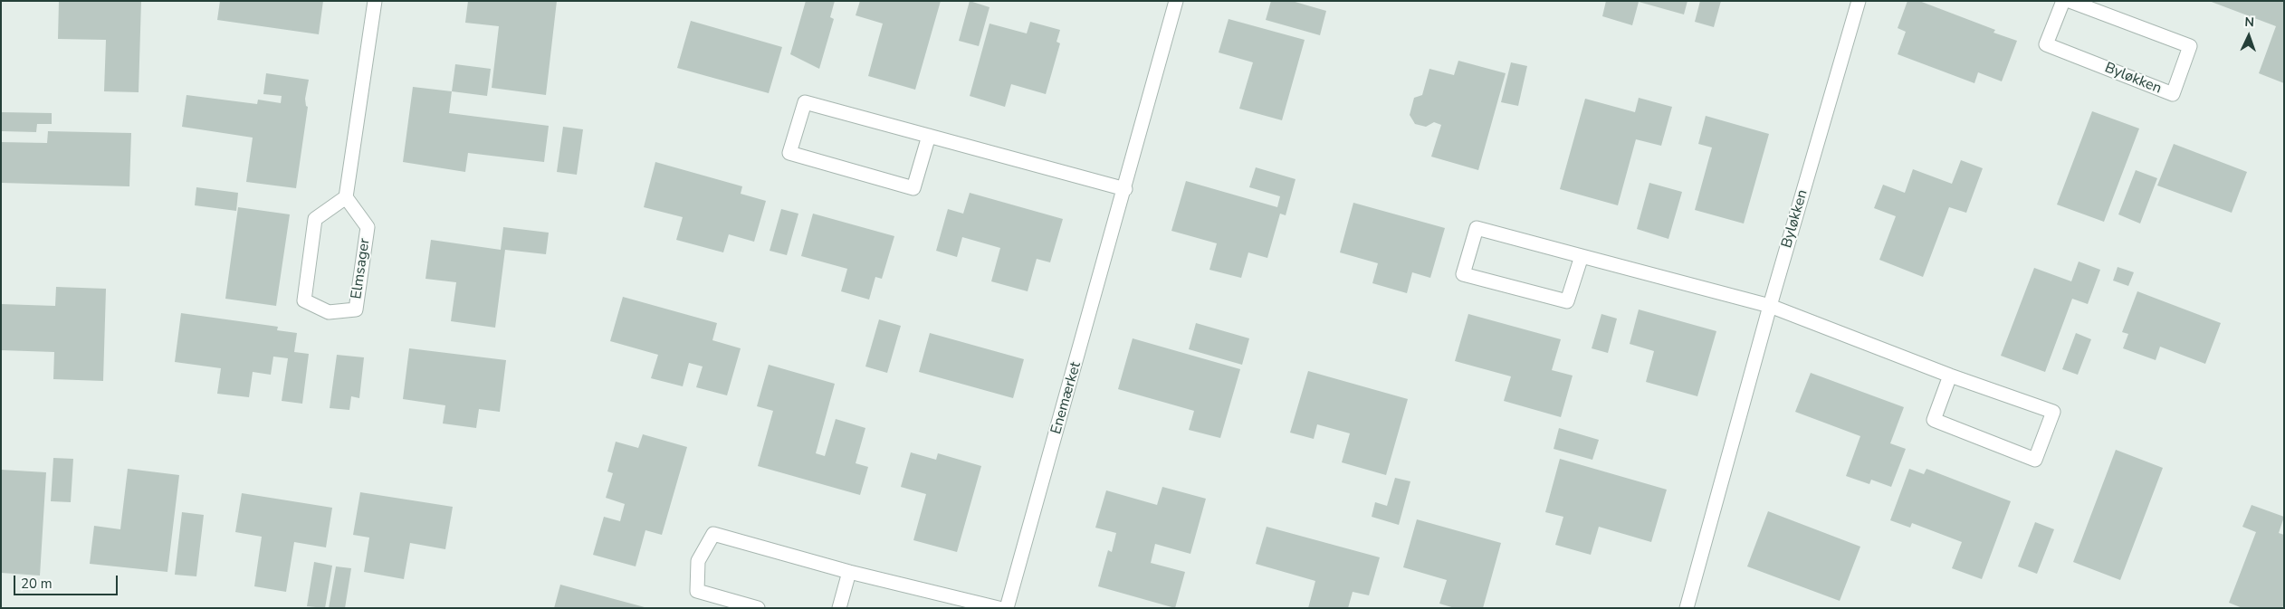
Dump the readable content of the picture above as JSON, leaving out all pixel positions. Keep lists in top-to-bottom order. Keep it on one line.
{"streets":{"street":["Byløkken","Elmsager","Enemærket"]},"scale_bar":"20 m","north":"top"}
